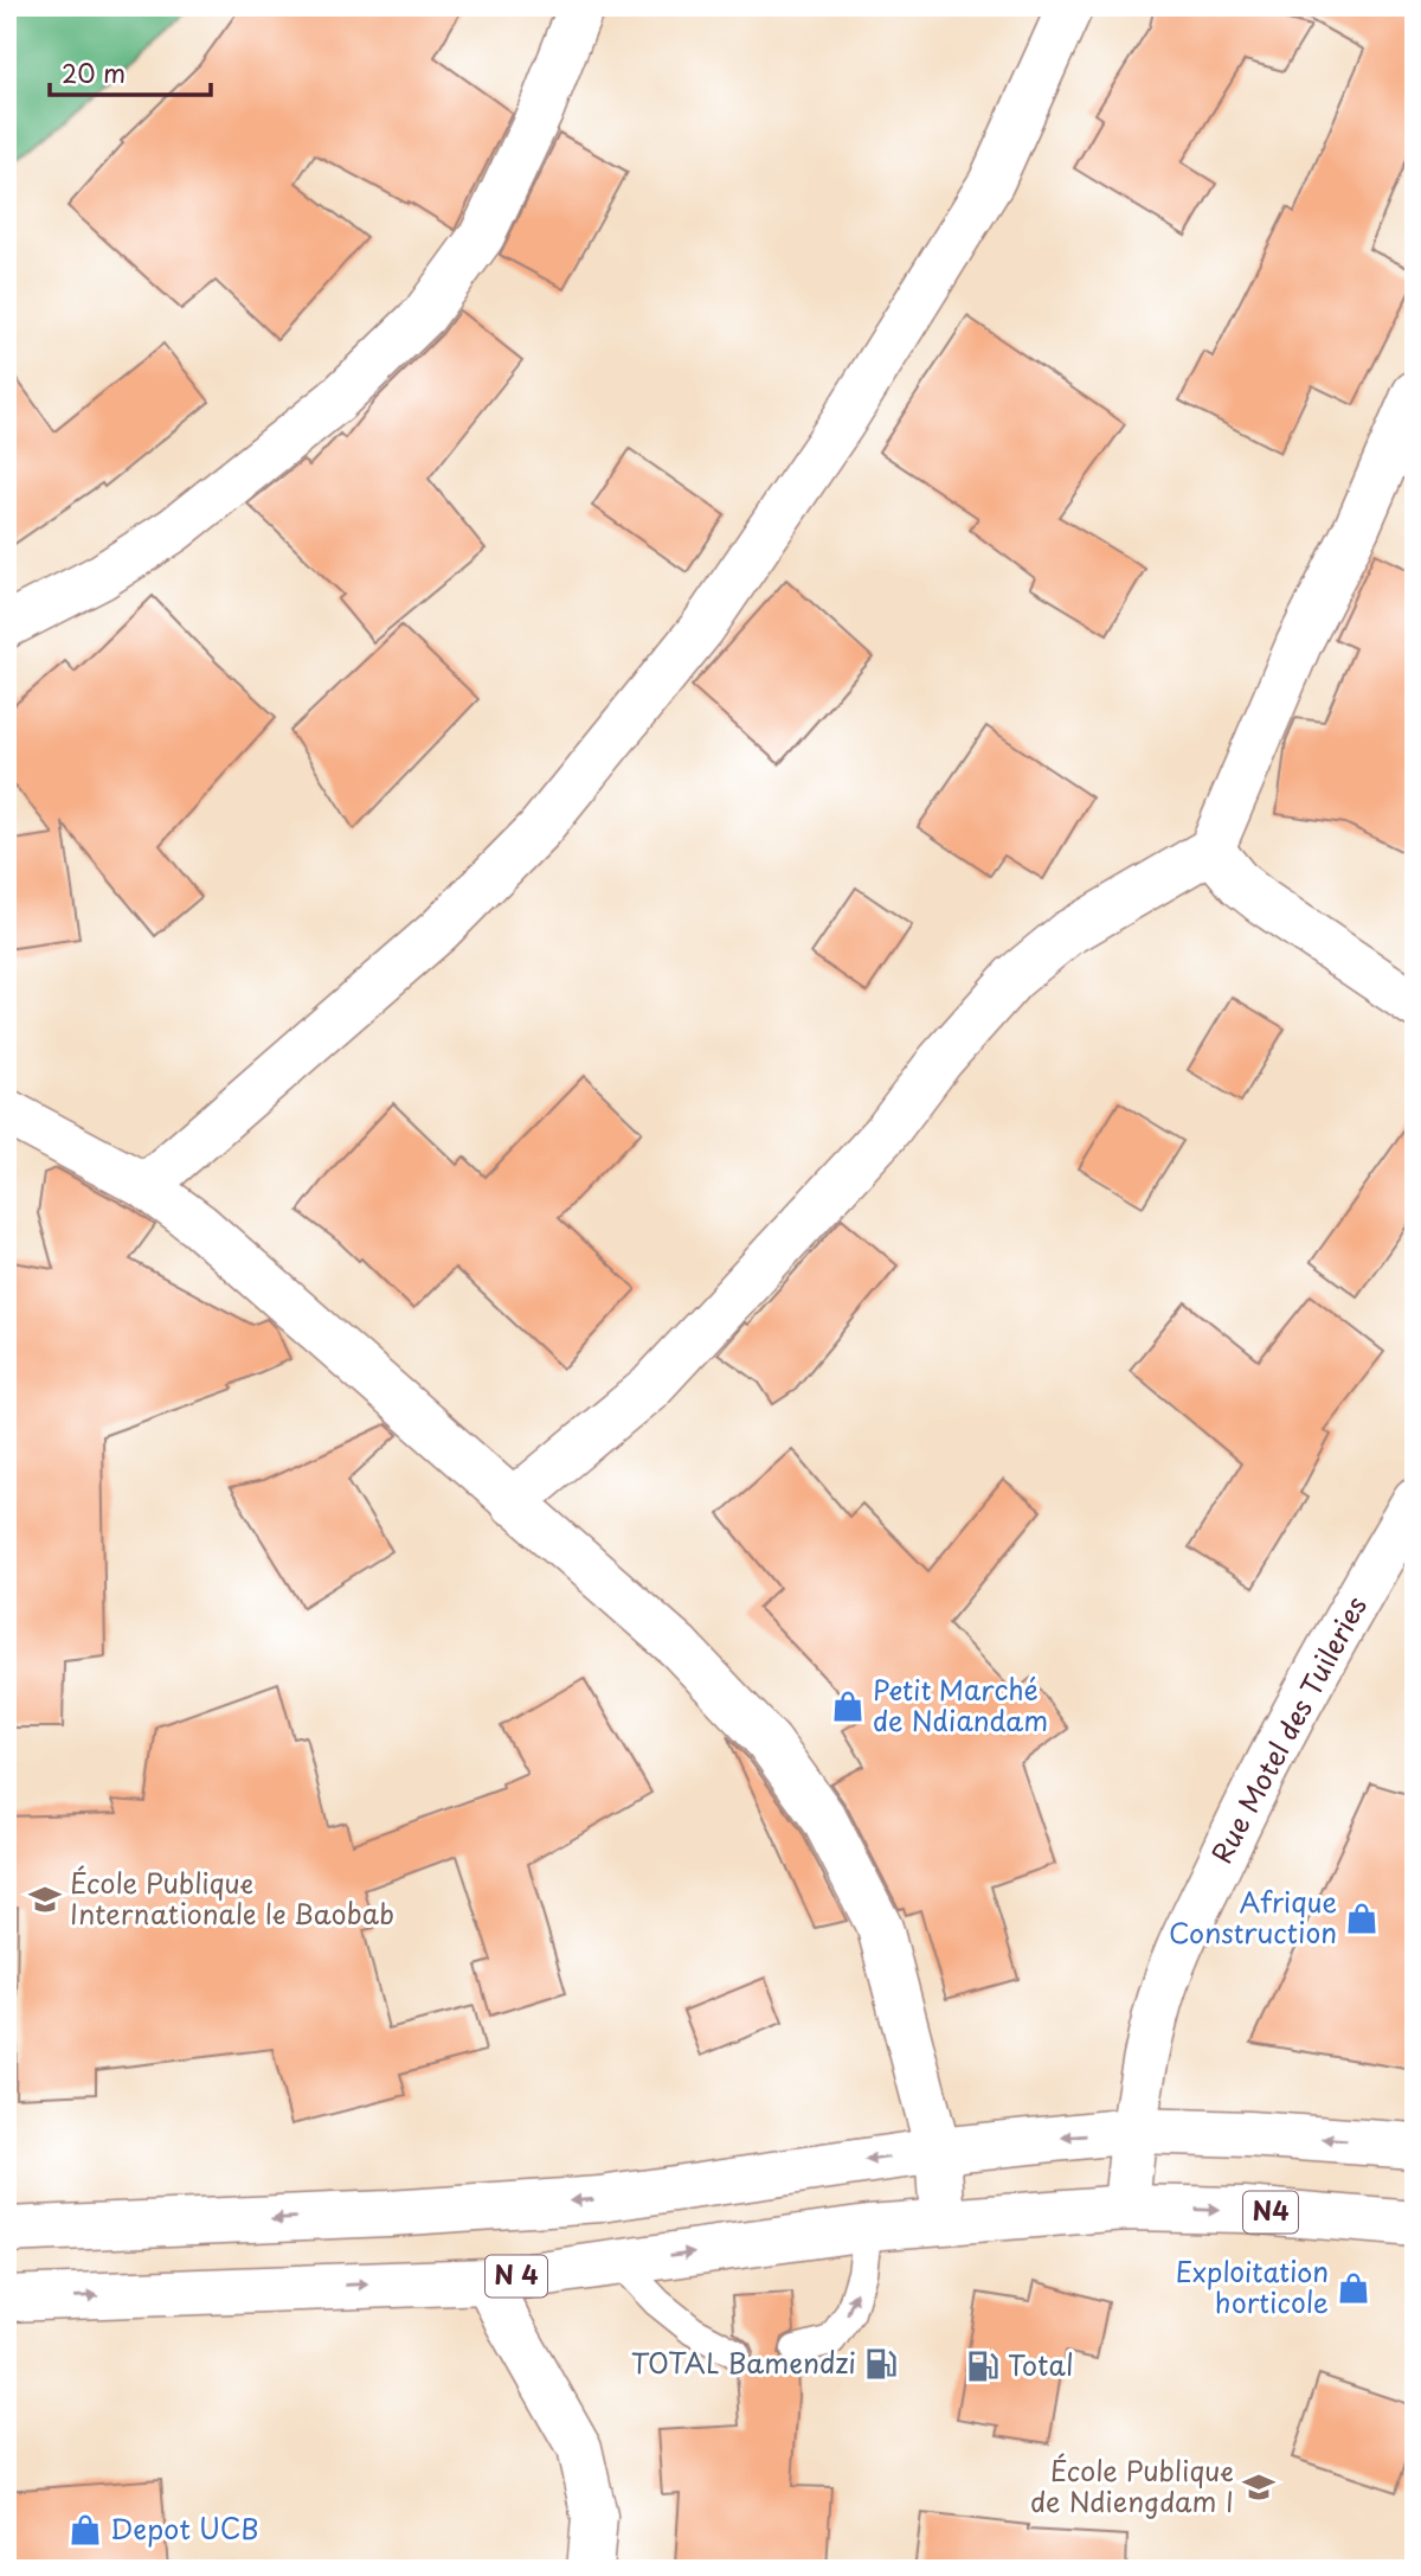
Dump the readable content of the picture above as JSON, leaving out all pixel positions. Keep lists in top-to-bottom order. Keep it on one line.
{"streets":{"main road":["Rue Motel des Tuileries","N4","N 4"]},"crossings":[["Rue Motel des Tuileries","N4"],["Rue Motel des Tuileries","N 4"],["N4","N 4"]],"places":{"shop":["Petit Marché de Ndiandam","Afrique Construction","Exploitation horticole","Depot UCB"],"school or university":["École Publique Internationale le Baobab","École Publique de Ndiengdam I"],"fuel station":["TOTAL Bamendzi","Total"]},"scale_bar":"20 m"}
